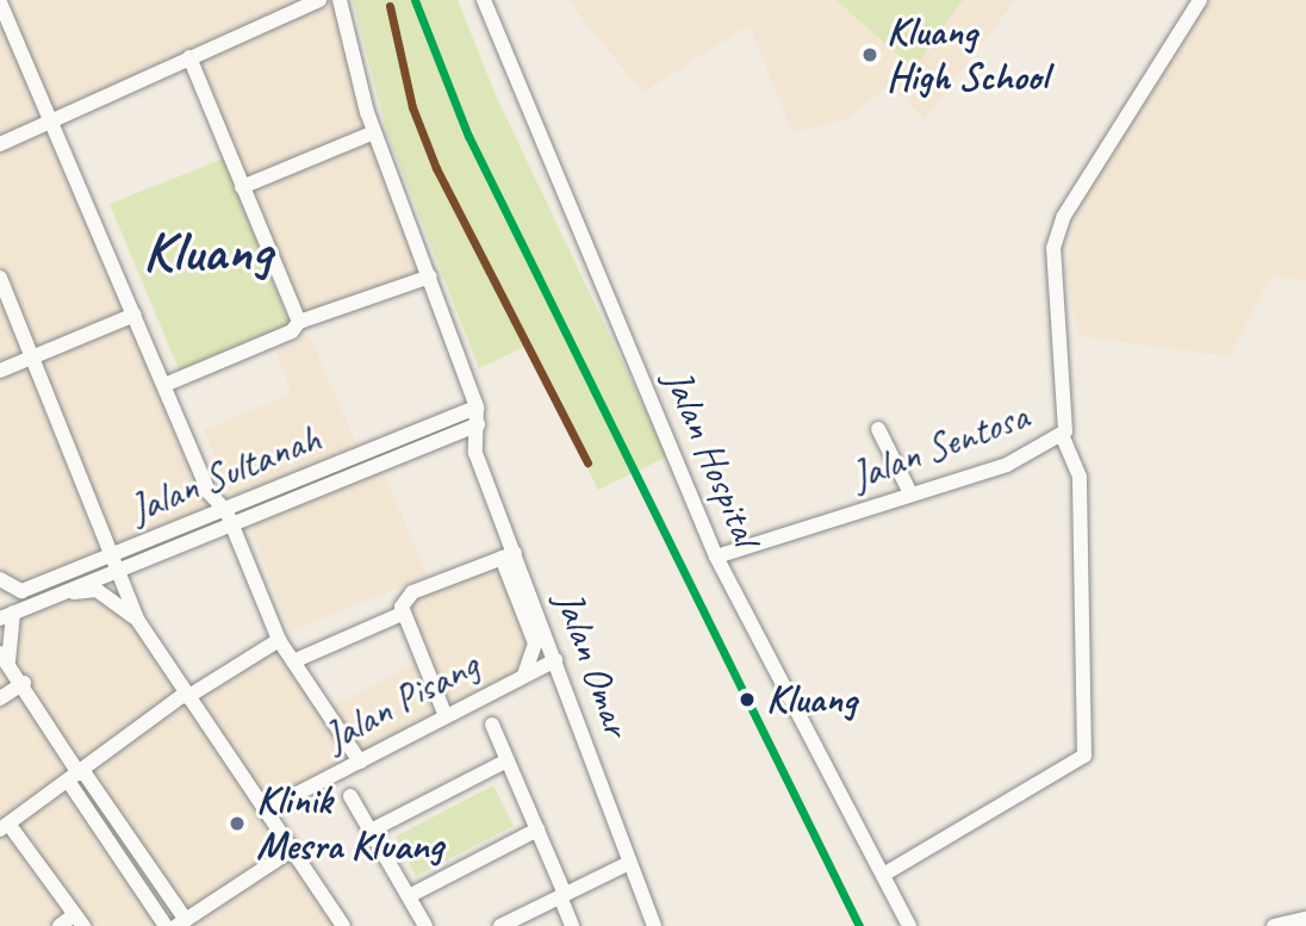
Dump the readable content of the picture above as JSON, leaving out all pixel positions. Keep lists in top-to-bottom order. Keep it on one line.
{"streets":{"street":["Jalan Sentosa","Jalan Hospital","Jalan Sultanah","Jalan Omar","Jalan Pisang"]},"crossings":[["Jalan Sentosa","Jalan Hospital"],["Jalan Sultanah","Jalan Omar"],["Jalan Omar","Jalan Pisang"]],"districts":["Kluang"],"places":["Kluang High School","Kluang","Klinik Mesra Kluang"]}
